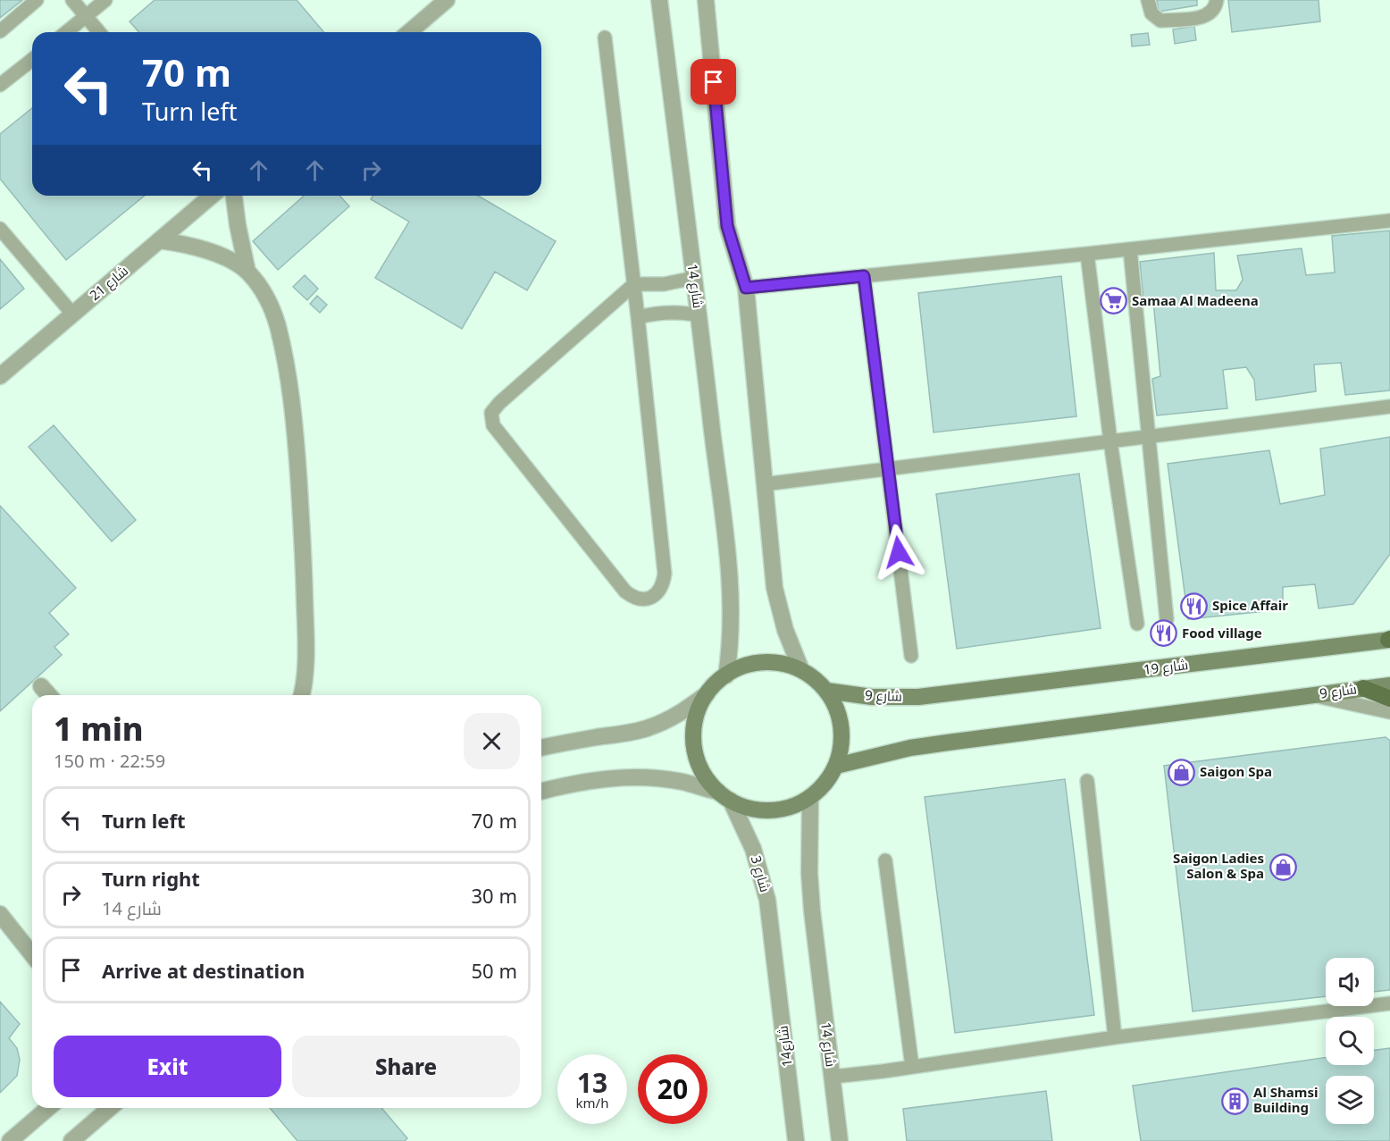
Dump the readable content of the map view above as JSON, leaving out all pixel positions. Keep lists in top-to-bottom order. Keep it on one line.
{"streets":{"street":["شارع 21","شارع 14","شارع 19","شارع 9","شارع 3","شارع14"]},"crossings":[["شارع 14","شارع 9"],["شارع 14","شارع 3"],["شارع 19","شارع 9"],["شارع 9","شارع 3"],["شارع 3","شارع14"]],"places":{"supermarket":["Samaa Al Madeena"],"restaurant":["Spice Affair","Food village"],"shop":["Saigon Spa","Saigon Ladies Salon & Spa"],"building":["Al Shamsi Building"]},"page":{"turn":["70 m","Turn left"],"heading":["1 min","150 m · 22:59"],"list":[{"name":"Turn left","value":"70 m"},{"name":"Turn right","note":"شارع 14","value":"30 m"},{"name":"Arrive at destination","value":"50 m"}],"buttons":["Exit","Share"],"speed":"13 km/h","limit":"20"}}
